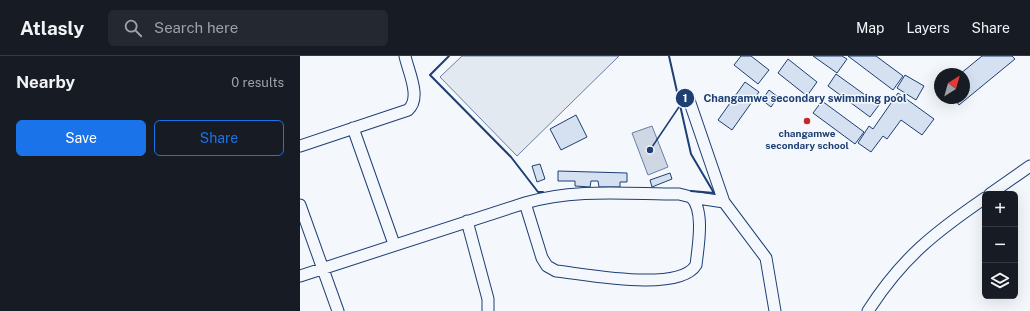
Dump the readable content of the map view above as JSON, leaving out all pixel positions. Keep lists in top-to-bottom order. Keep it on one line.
{"places":["changamwe secondary school","Changamwe secondary swimming pool"],"north":"top right","page":{"header":"Atlasly","search":"Search here","nav":["Map","Layers","Share"],"heading":["Nearby","0 results"],"buttons":["Save","Share"],"map_buttons":["+","−"]}}
